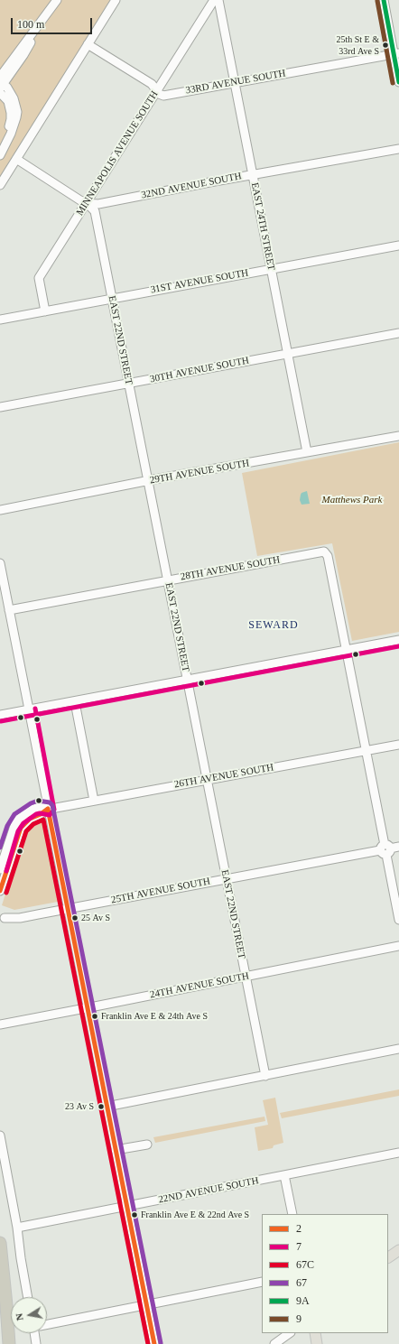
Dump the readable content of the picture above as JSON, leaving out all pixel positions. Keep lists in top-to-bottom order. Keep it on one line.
{"streets":{"street":["33RD AVENUE SOUTH","MINNEAPOLIS AVENUE SOUTH","32ND AVENUE SOUTH","EAST 24TH STREET","31ST AVENUE SOUTH","EAST 22ND STREET","30TH AVENUE SOUTH","29TH AVENUE SOUTH","28TH AVENUE SOUTH","26TH AVENUE SOUTH","25TH AVENUE SOUTH","24TH AVENUE SOUTH","22ND AVENUE SOUTH"]},"crossings":[["33RD AVENUE SOUTH","MINNEAPOLIS AVENUE SOUTH"],["33RD AVENUE SOUTH","EAST 24TH STREET"],["MINNEAPOLIS AVENUE SOUTH","32ND AVENUE SOUTH"],["MINNEAPOLIS AVENUE SOUTH","31ST AVENUE SOUTH"],["MINNEAPOLIS AVENUE SOUTH","EAST 22ND STREET"],["32ND AVENUE SOUTH","EAST 24TH STREET"],["32ND AVENUE SOUTH","EAST 22ND STREET"],["EAST 24TH STREET","31ST AVENUE SOUTH"],["EAST 24TH STREET","30TH AVENUE SOUTH"],["EAST 24TH STREET","29TH AVENUE SOUTH"],["31ST AVENUE SOUTH","EAST 22ND STREET"],["EAST 22ND STREET","30TH AVENUE SOUTH"],["EAST 22ND STREET","29TH AVENUE SOUTH"],["EAST 22ND STREET","28TH AVENUE SOUTH"],["EAST 22ND STREET","26TH AVENUE SOUTH"],["EAST 22ND STREET","25TH AVENUE SOUTH"],["EAST 22ND STREET","24TH AVENUE SOUTH"]],"districts":["SEWARD"],"parks":["Matthews Park"],"places":["25th St E & 33rd Ave S","25 Av S","Franklin Ave E & 24th Ave S","23 Av S","Franklin Ave E & 22nd Ave S"],"lines":["transit line 9A","transit line 9","transit line 7","transit line 67","transit line 2","transit line 67C"],"legend":["2","7","67C","67","9A","9"],"scale_bar":"100 m","north":"left"}
